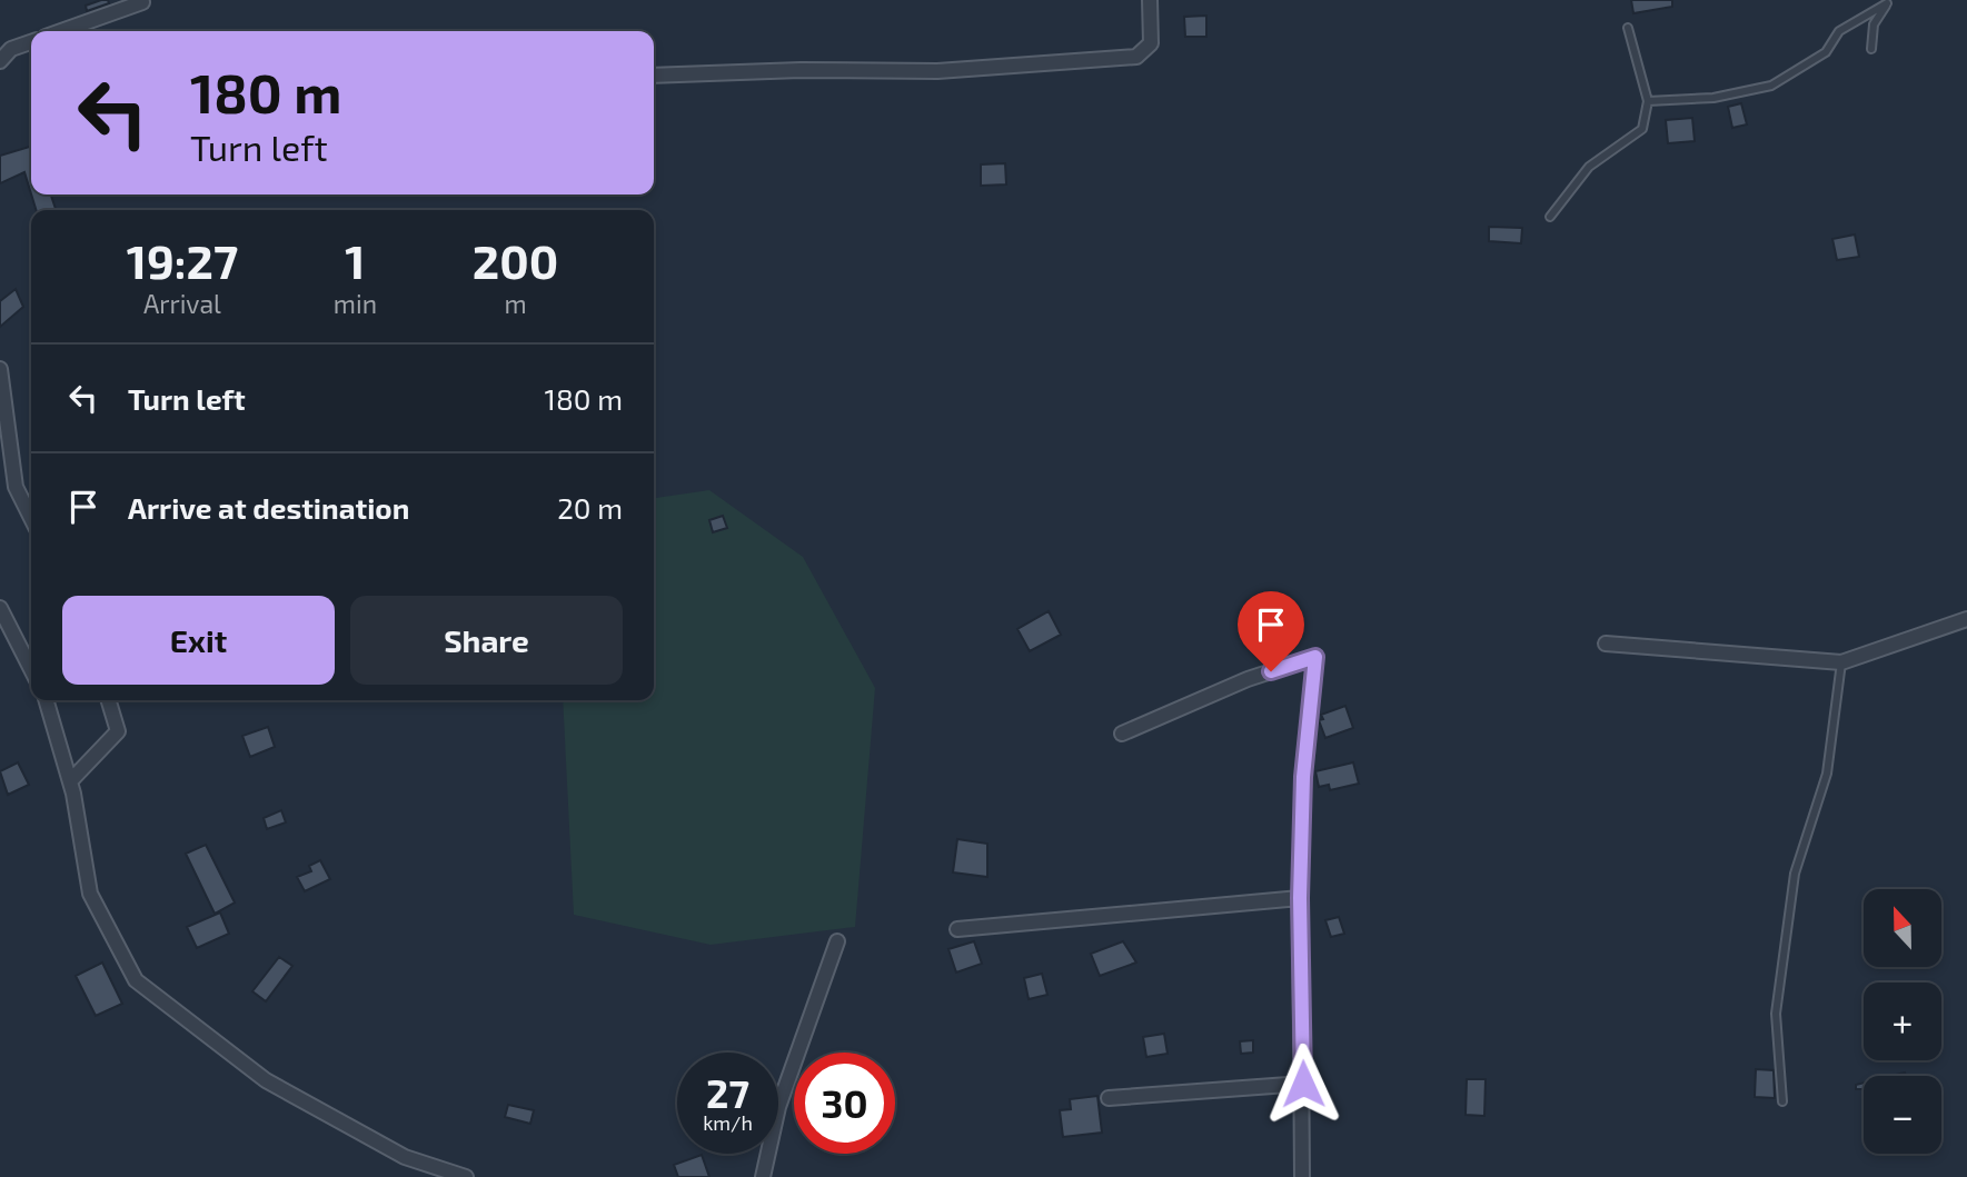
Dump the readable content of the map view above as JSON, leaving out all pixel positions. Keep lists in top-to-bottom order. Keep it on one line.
{"north":"top","page":{"turn":["180 m","Turn left"],"eta":["19:27","Arrival","1","min","200","m"],"list":[{"name":"Turn left","value":"180 m"},{"name":"Arrive at destination","value":"20 m"}],"buttons":["Exit","Share"],"map_buttons":["+","−"],"speed":"27 km/h","limit":"30"}}
